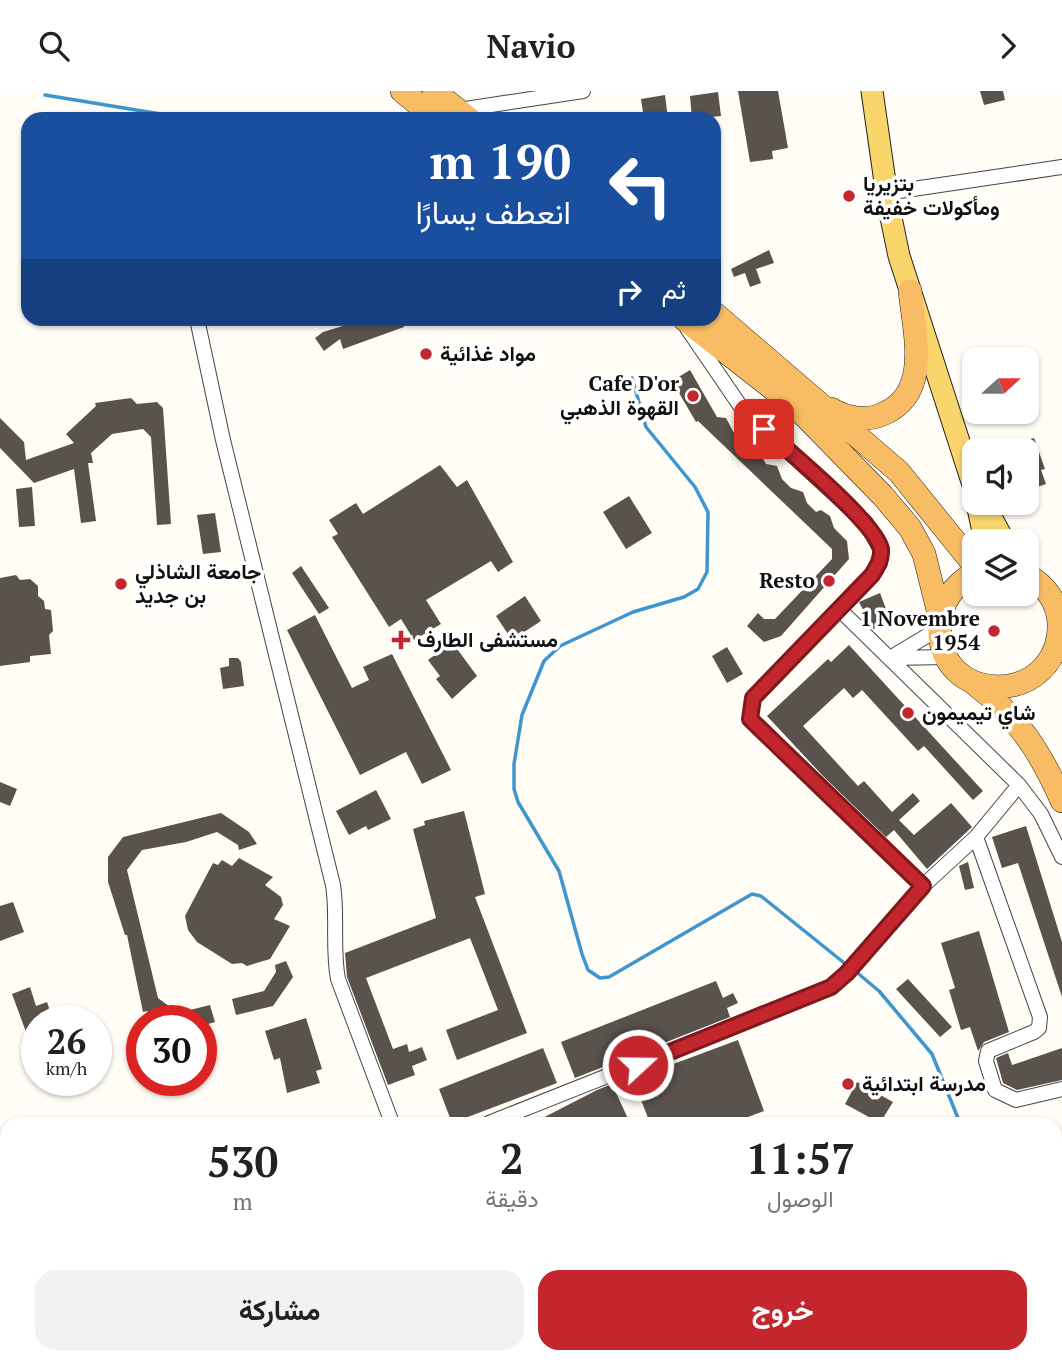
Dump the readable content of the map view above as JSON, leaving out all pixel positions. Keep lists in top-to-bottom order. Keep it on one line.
{"places":{"other":["بتزيريا ومأكولات خفيفة","مواد غذائية","Cafe D'or القهوة الذهبي","Resto","جامعة الشاذلي بن جديد","1 Novembre 1954","شاي تيميمون","مدرسة ابتدائية"],"health":["مستشفى الطارف"]},"north":"right","page":{"header":"Navio","turn":["190 m","انعطف يسارًا"],"then":"ثم","speed":"26 km/h","limit":"30","eta":["11:57","الوصول","2","دقيقة","530","m"],"buttons":["خروج","مشاركة"]}}
